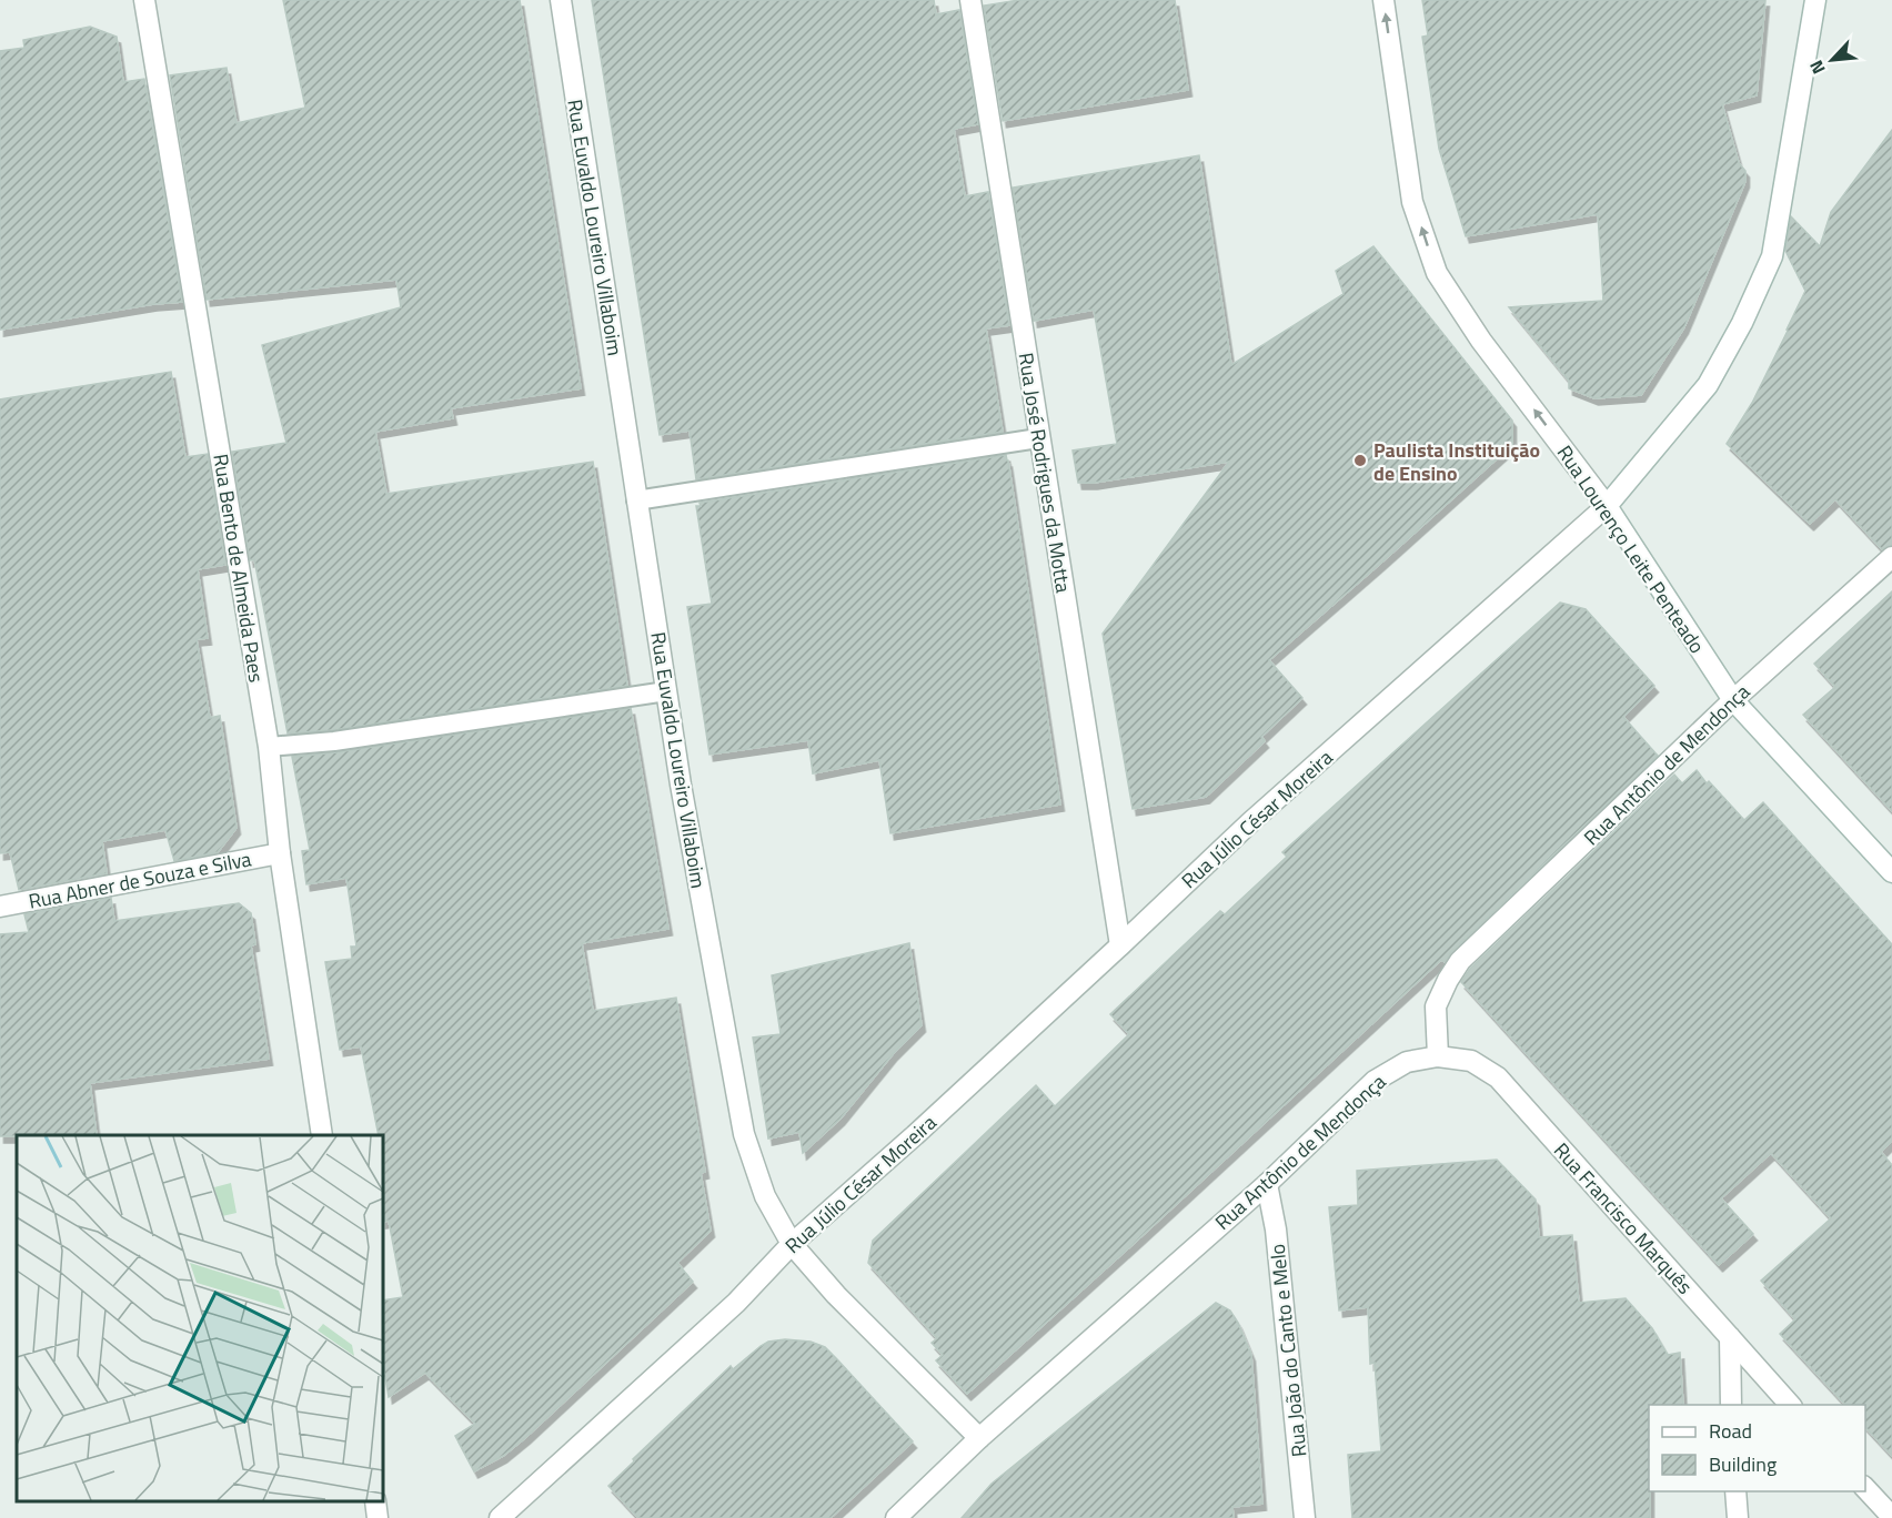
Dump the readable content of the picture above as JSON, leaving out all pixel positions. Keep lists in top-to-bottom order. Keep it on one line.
{"streets":{"street":["Rua Euvaldo Loureiro Villaboim","Rua José Rodrigues da Motta","Rua Lourenço Leite Penteado","Rua Bento de Almeida Paes","Rua Antônio de Mendonça","Rua Júlio César Moreira","Rua Abner de Souza e Silva","Rua Francisco Marquês","Rua João do Canto e Melo"]},"crossings":[["Rua Euvaldo Loureiro Villaboim","Rua Antônio de Mendonça"],["Rua Euvaldo Loureiro Villaboim","Rua Júlio César Moreira"],["Rua José Rodrigues da Motta","Rua Júlio César Moreira"],["Rua Lourenço Leite Penteado","Rua Antônio de Mendonça"],["Rua Lourenço Leite Penteado","Rua Júlio César Moreira"],["Rua Bento de Almeida Paes","Rua Abner de Souza e Silva"],["Rua Antônio de Mendonça","Rua Francisco Marquês"],["Rua Antônio de Mendonça","Rua João do Canto e Melo"]],"one_way":["Rua Lourenço Leite Penteado"],"places":["Paulista Instituição de Ensino"],"legend":["Road","Building"],"north":"bottom left"}
